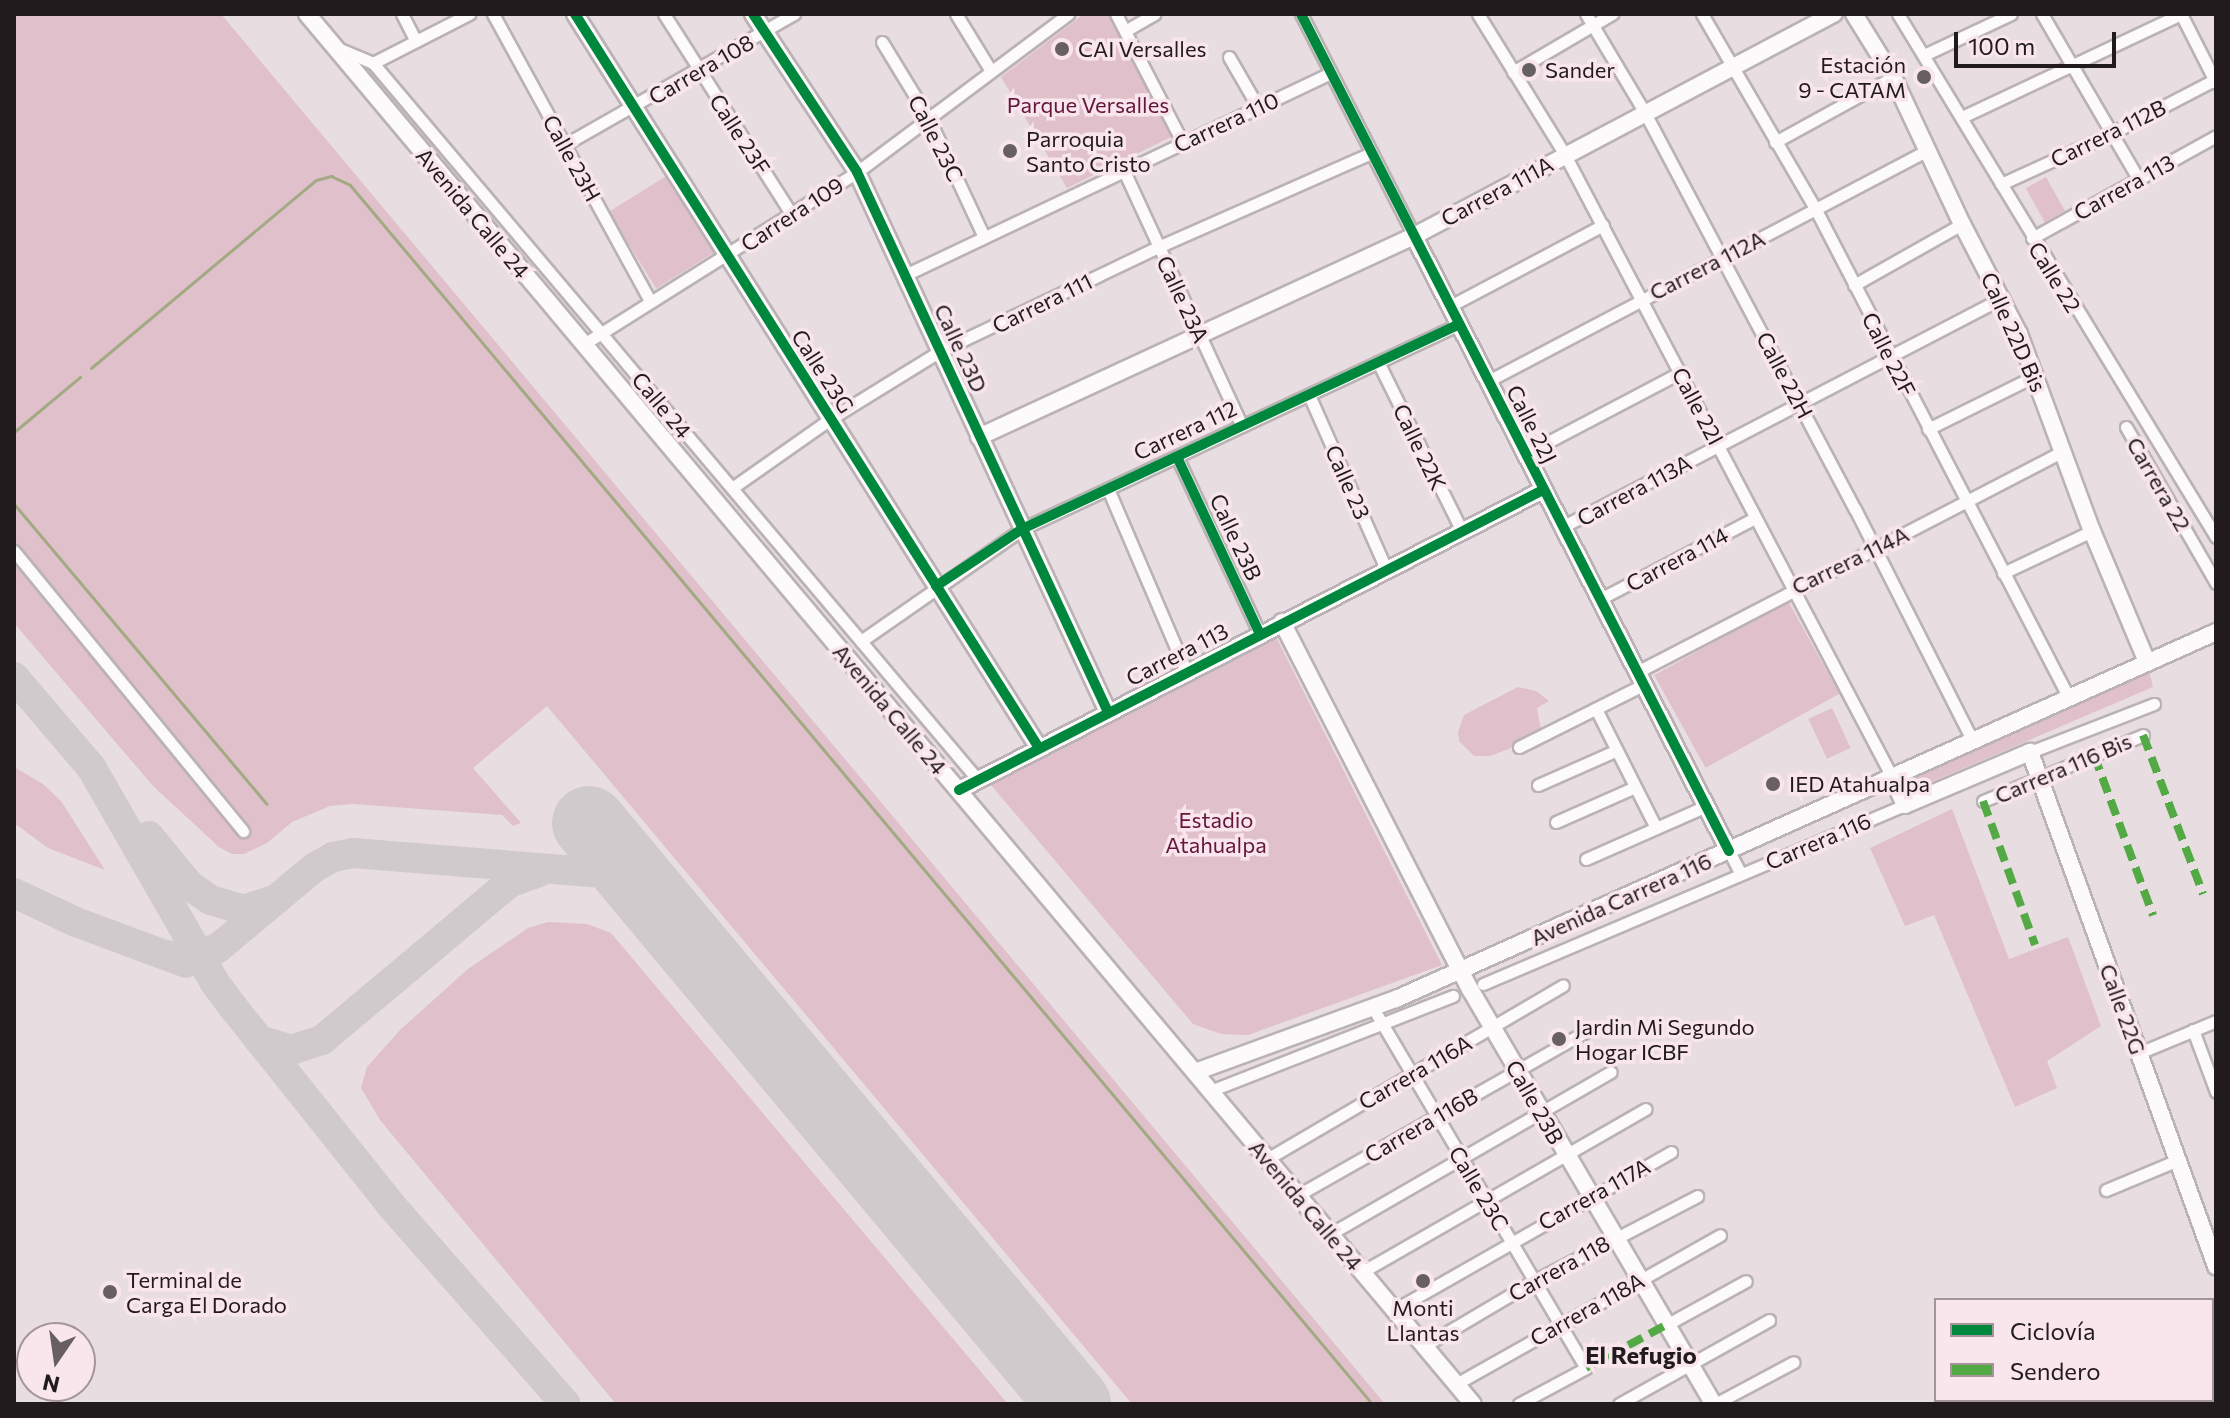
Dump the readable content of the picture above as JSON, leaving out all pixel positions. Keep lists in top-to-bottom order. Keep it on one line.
{"streets":{"street":["Carrera 108","Carrera 110","Carrera 112B","Calle 23F","Calle 23C","Calle 23H","Carrera 113","Carrera 111A","Avenida Calle 24","Carrera 109","Carrera 112A","Calle 22","Calle 23A","Carrera 111","Calle 22D Bis","Calle 23D","Calle 22F","Calle 23G","Calle 22H","Calle 24","Calle 22I","Calle 22J","Carrera 112","Calle 22K","Calle 23","Carrera 22","Carrera 113A","Calle 23B","Carrera 114","Carrera 114A","Carrera 116 Bis","Carrera 116","Avenida Carrera 116","Calle 22G","Carrera 116A","Carrera 116B","Carrera 117A","Carrera 118","Carrera 118A"]},"crossings":[["Carrera 108","Calle 23F"],["Carrera 108","Calle 23H"],["Carrera 108","Calle 23D"],["Carrera 108","Calle 23G"],["Carrera 110","Calle 23C"],["Carrera 110","Calle 23A"],["Carrera 110","Calle 23D"],["Carrera 110","Calle 22J"],["Carrera 112B","Calle 22"],["Calle 23F","Carrera 109"],["Calle 23C","Carrera 109"],["Calle 23C","Avenida Carrera 116"],["Calle 23C","Carrera 116A"],["Calle 23C","Carrera 116B"],["Calle 23C","Carrera 117A"],["Calle 23C","Carrera 118"],["Calle 23C","Carrera 118A"],["Calle 23H","Carrera 109"],["Carrera 113","Avenida Calle 24"],["Carrera 113","Calle 22"],["Carrera 113","Calle 23D"],["Carrera 113","Calle 23G"],["Carrera 113","Calle 24"],["Carrera 113","Calle 22J"],["Carrera 113","Calle 22K"],["Carrera 113","Calle 23"],["Carrera 113","Calle 23B"],["Carrera 111A","Calle 23A"],["Carrera 111A","Calle 23D"],["Carrera 111A","Calle 22F"],["Carrera 111A","Calle 22H"],["Carrera 111A","Calle 22I"],["Carrera 111A","Calle 22J"],["Avenida Calle 24","Carrera 109"],["Avenida Calle 24","Calle 24"],["Avenida Calle 24","Avenida Carrera 116"],["Avenida Calle 24","Carrera 116A"],["Avenida Calle 24","Carrera 116B"],["Avenida Calle 24","Carrera 117A"],["Avenida Calle 24","Carrera 118"],["Avenida Calle 24","Carrera 118A"],["Carrera 109","Calle 23D"],["Carrera 109","Calle 23G"],["Carrera 109","Calle 24"],["Carrera 112A","Calle 22D Bis"],["Carrera 112A","Calle 22F"],["Carrera 112A","Calle 22H"],["Carrera 112A","Calle 22I"],["Carrera 112A","Calle 22J"],["Calle 23A","Carrera 111"],["Calle 23A","Carrera 112"],["Carrera 111","Calle 23D"],["Carrera 111","Calle 23G"],["Carrera 111","Calle 24"],["Carrera 111","Calle 22J"],["Calle 22D Bis","Carrera 113A"],["Calle 22D Bis","Carrera 114A"],["Calle 22D Bis","Avenida Carrera 116"],["Calle 23D","Carrera 112"],["Calle 22F","Carrera 113A"],["Calle 22F","Carrera 114A"],["Calle 22F","Avenida Carrera 116"],["Calle 23G","Carrera 112"],["Calle 22H","Carrera 113A"],["Calle 22H","Carrera 114A"],["Calle 22H","Avenida Carrera 116"],["Calle 24","Carrera 112"],["Calle 22I","Carrera 113A"],["Calle 22I","Carrera 114"],["Calle 22I","Carrera 114A"],["Calle 22I","Carrera 116"],["Calle 22I","Avenida Carrera 116"],["Calle 22J","Carrera 112"],["Calle 22J","Carrera 113A"],["Calle 22J","Carrera 114"],["Calle 22J","Carrera 114A"],["Calle 22J","Carrera 116"],["Calle 22J","Avenida Carrera 116"],["Carrera 112","Calle 22K"],["Carrera 112","Calle 23"],["Carrera 112","Calle 23B"],["Calle 23B","Avenida Carrera 116"],["Calle 23B","Carrera 116A"],["Calle 23B","Carrera 116B"],["Calle 23B","Carrera 117A"],["Calle 23B","Carrera 118"],["Calle 23B","Carrera 118A"],["Carrera 116 Bis","Calle 22G"],["Carrera 116","Calle 22G"]],"districts":["El Refugio"],"parks":["Parque Versalles","Estadio Atahualpa"],"places":["CAI Versalles","Sander","Estación 9 - CATAM","Parroquia Santo Cristo","IED Atahualpa","Jardin Mi Segundo Hogar ICBF","Monti Llantas","Terminal de Carga El Dorado"],"legend":["Ciclovía","Sendero"],"scale_bar":"100 m","north":"bottom"}
